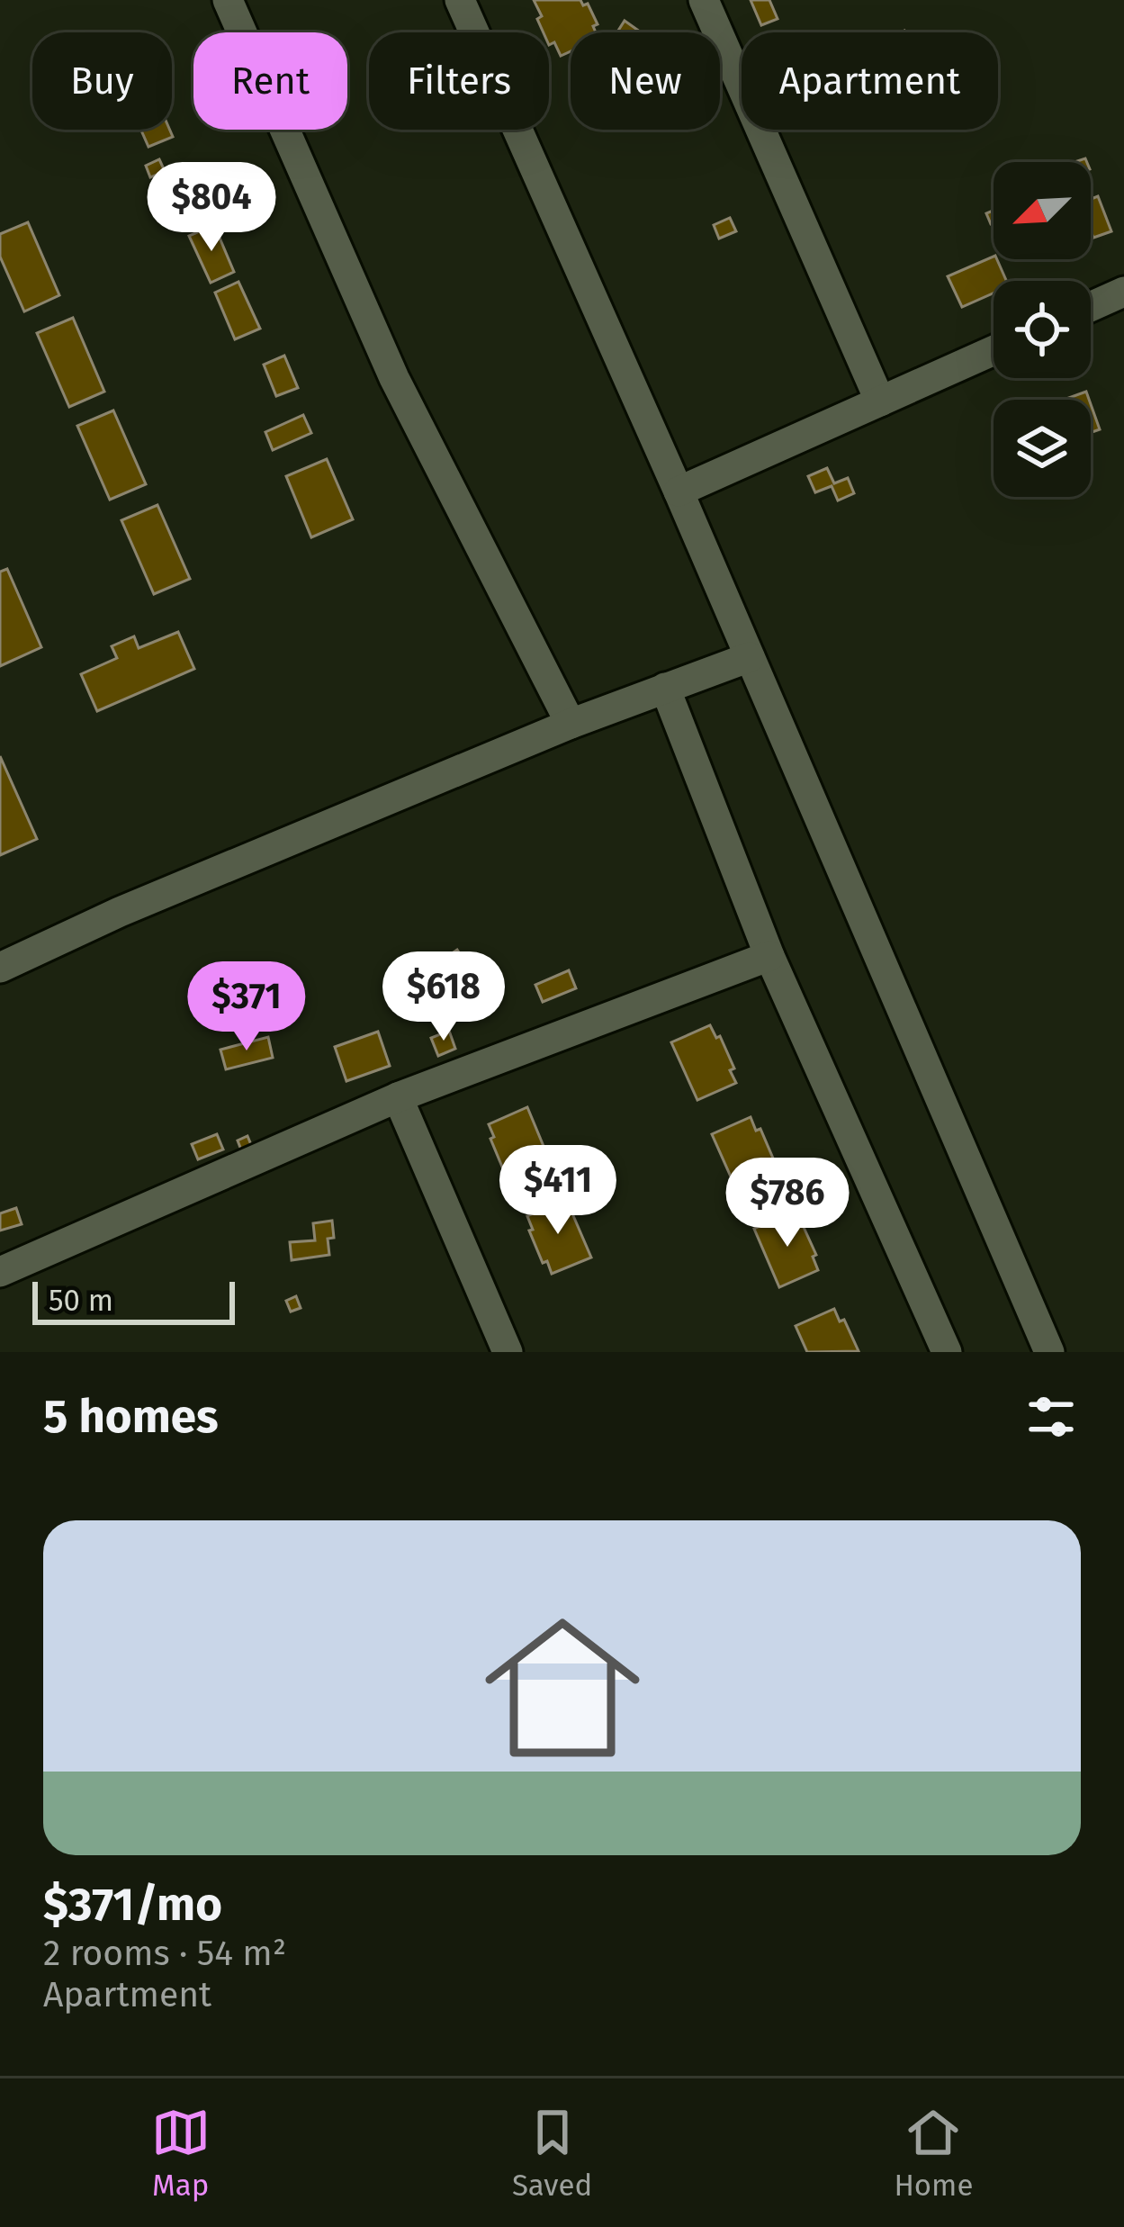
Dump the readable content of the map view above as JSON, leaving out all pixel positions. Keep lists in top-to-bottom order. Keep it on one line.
{"scale_bar":"50 m","north":"bottom left","page":{"chip":["Buy","Rent","Filters","New","Apartment"],"price":["$804","$618","$371","$411","$786"],"scale":"50 m","heading":"5 homes","list":[{"name":"$371/mo","note":"2 rooms · 54 m² · Apartment"}],"tabs":["Map","Saved","Home"]}}
